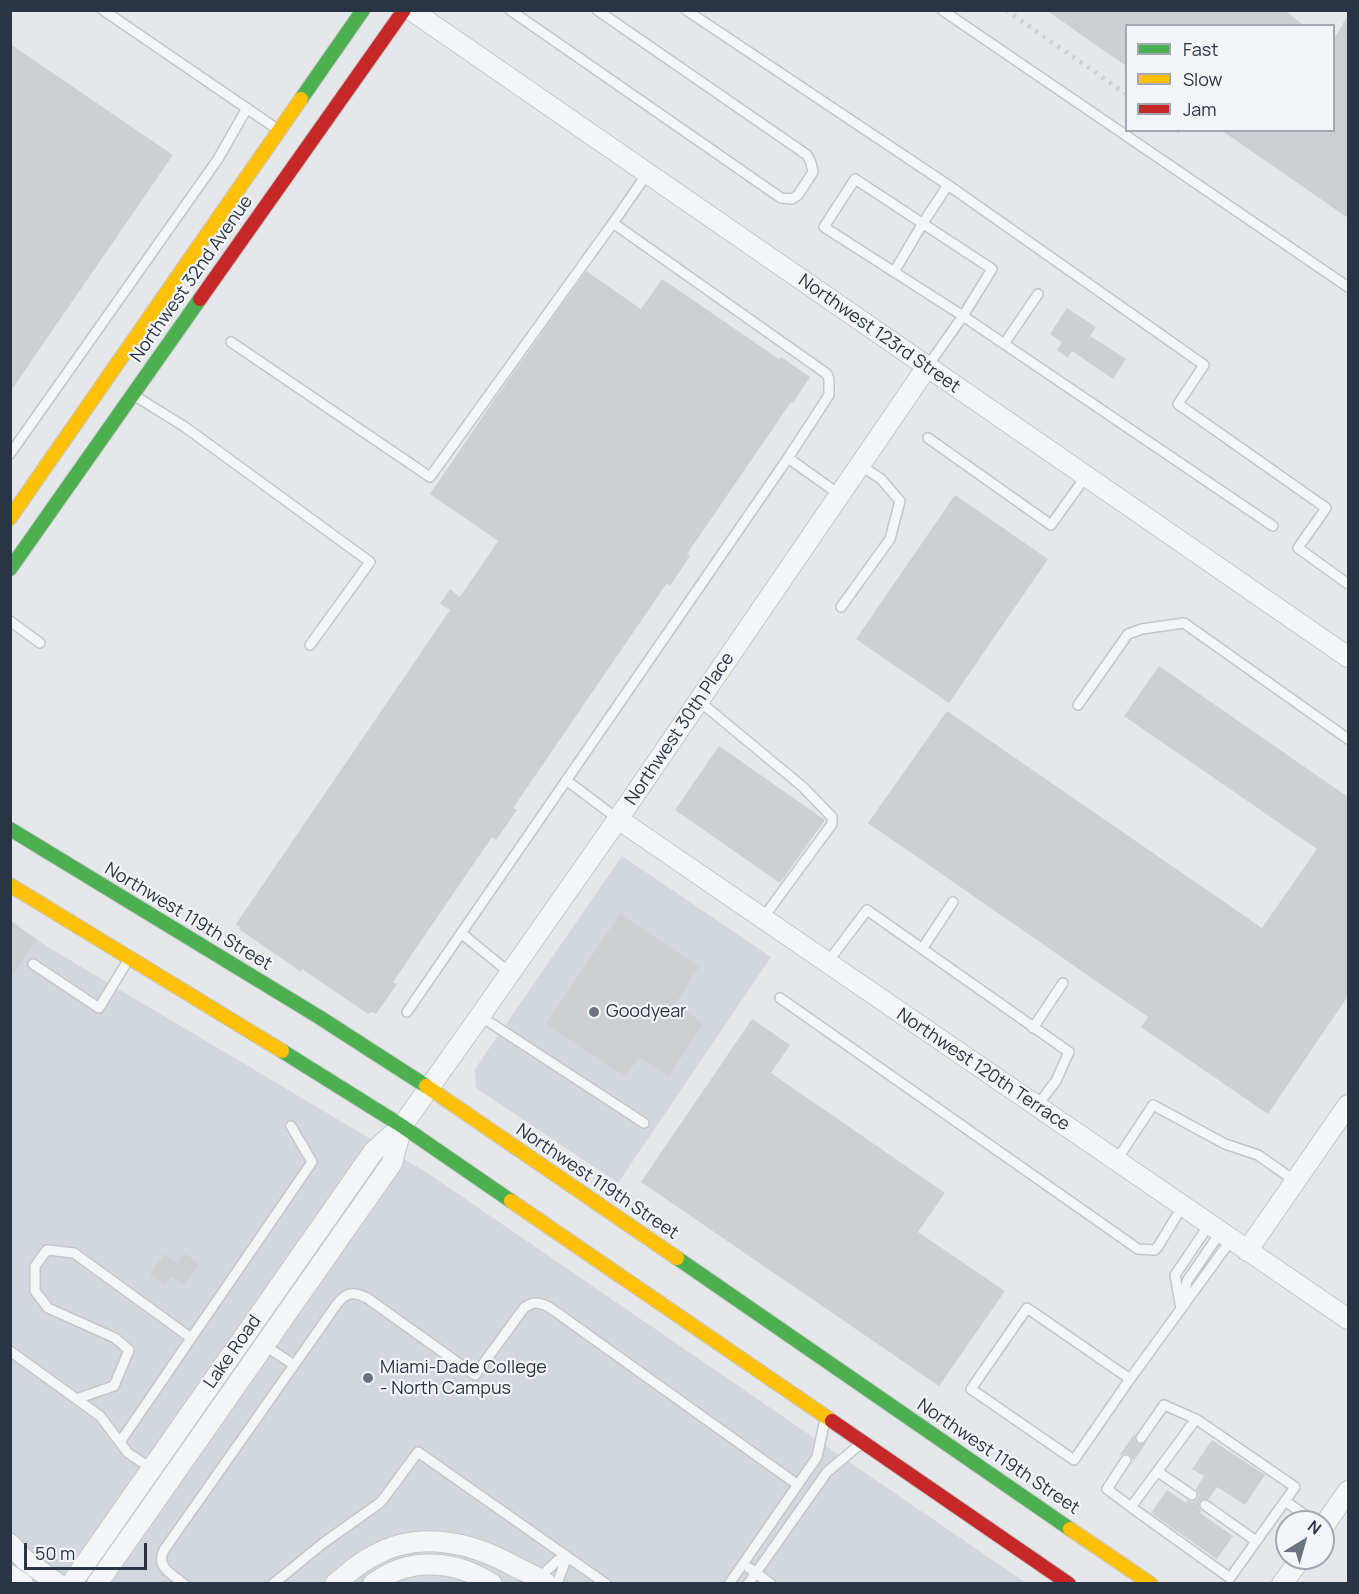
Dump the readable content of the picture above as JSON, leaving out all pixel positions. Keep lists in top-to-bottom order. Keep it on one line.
{"streets":{"main road":["Northwest 32nd Avenue","Northwest 119th Street"],"street":["Northwest 123rd Street","Northwest 30th Place","Northwest 120th Terrace","Lake Road"]},"crossings":[["Northwest 123rd Street","Northwest 30th Place"],["Northwest 30th Place","Northwest 119th Street"],["Northwest 30th Place","Northwest 120th Terrace"],["Northwest 30th Place","Lake Road"],["Northwest 119th Street","Lake Road"]],"places":["Goodyear","Miami-Dade College - North Campus"],"legend":["Fast","Slow","Jam"],"scale_bar":"50 m","north":"top right"}
